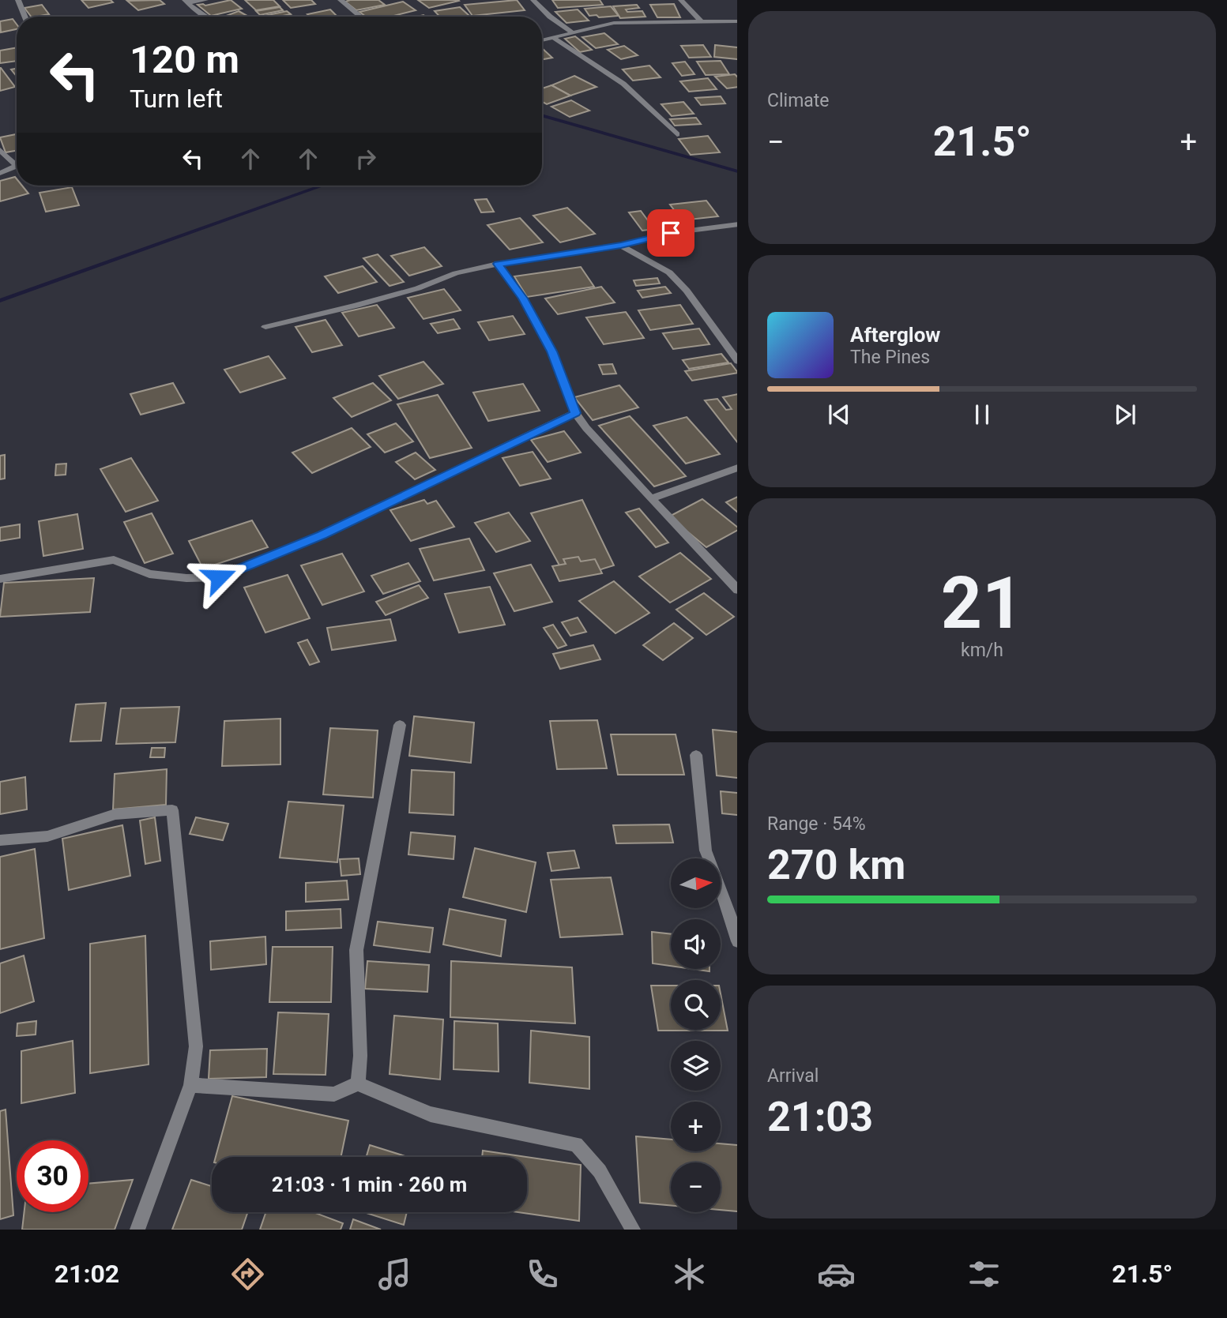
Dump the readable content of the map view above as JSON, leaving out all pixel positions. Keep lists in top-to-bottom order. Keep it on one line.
{"north":"right","page":{"tile":["Climate",["21","km/h"],["Range · 54%","270 km"],["Arrival","21:03"]],"turn":["120 m","Turn left"],"heat":["−","21.5°","+"],"song":["Afterglow","The Pines"],"map_buttons":["+","−"],"limit":"30","trip":"21:03 · 1 min · 260 m","tabs":["21:02","21.5°"]}}
